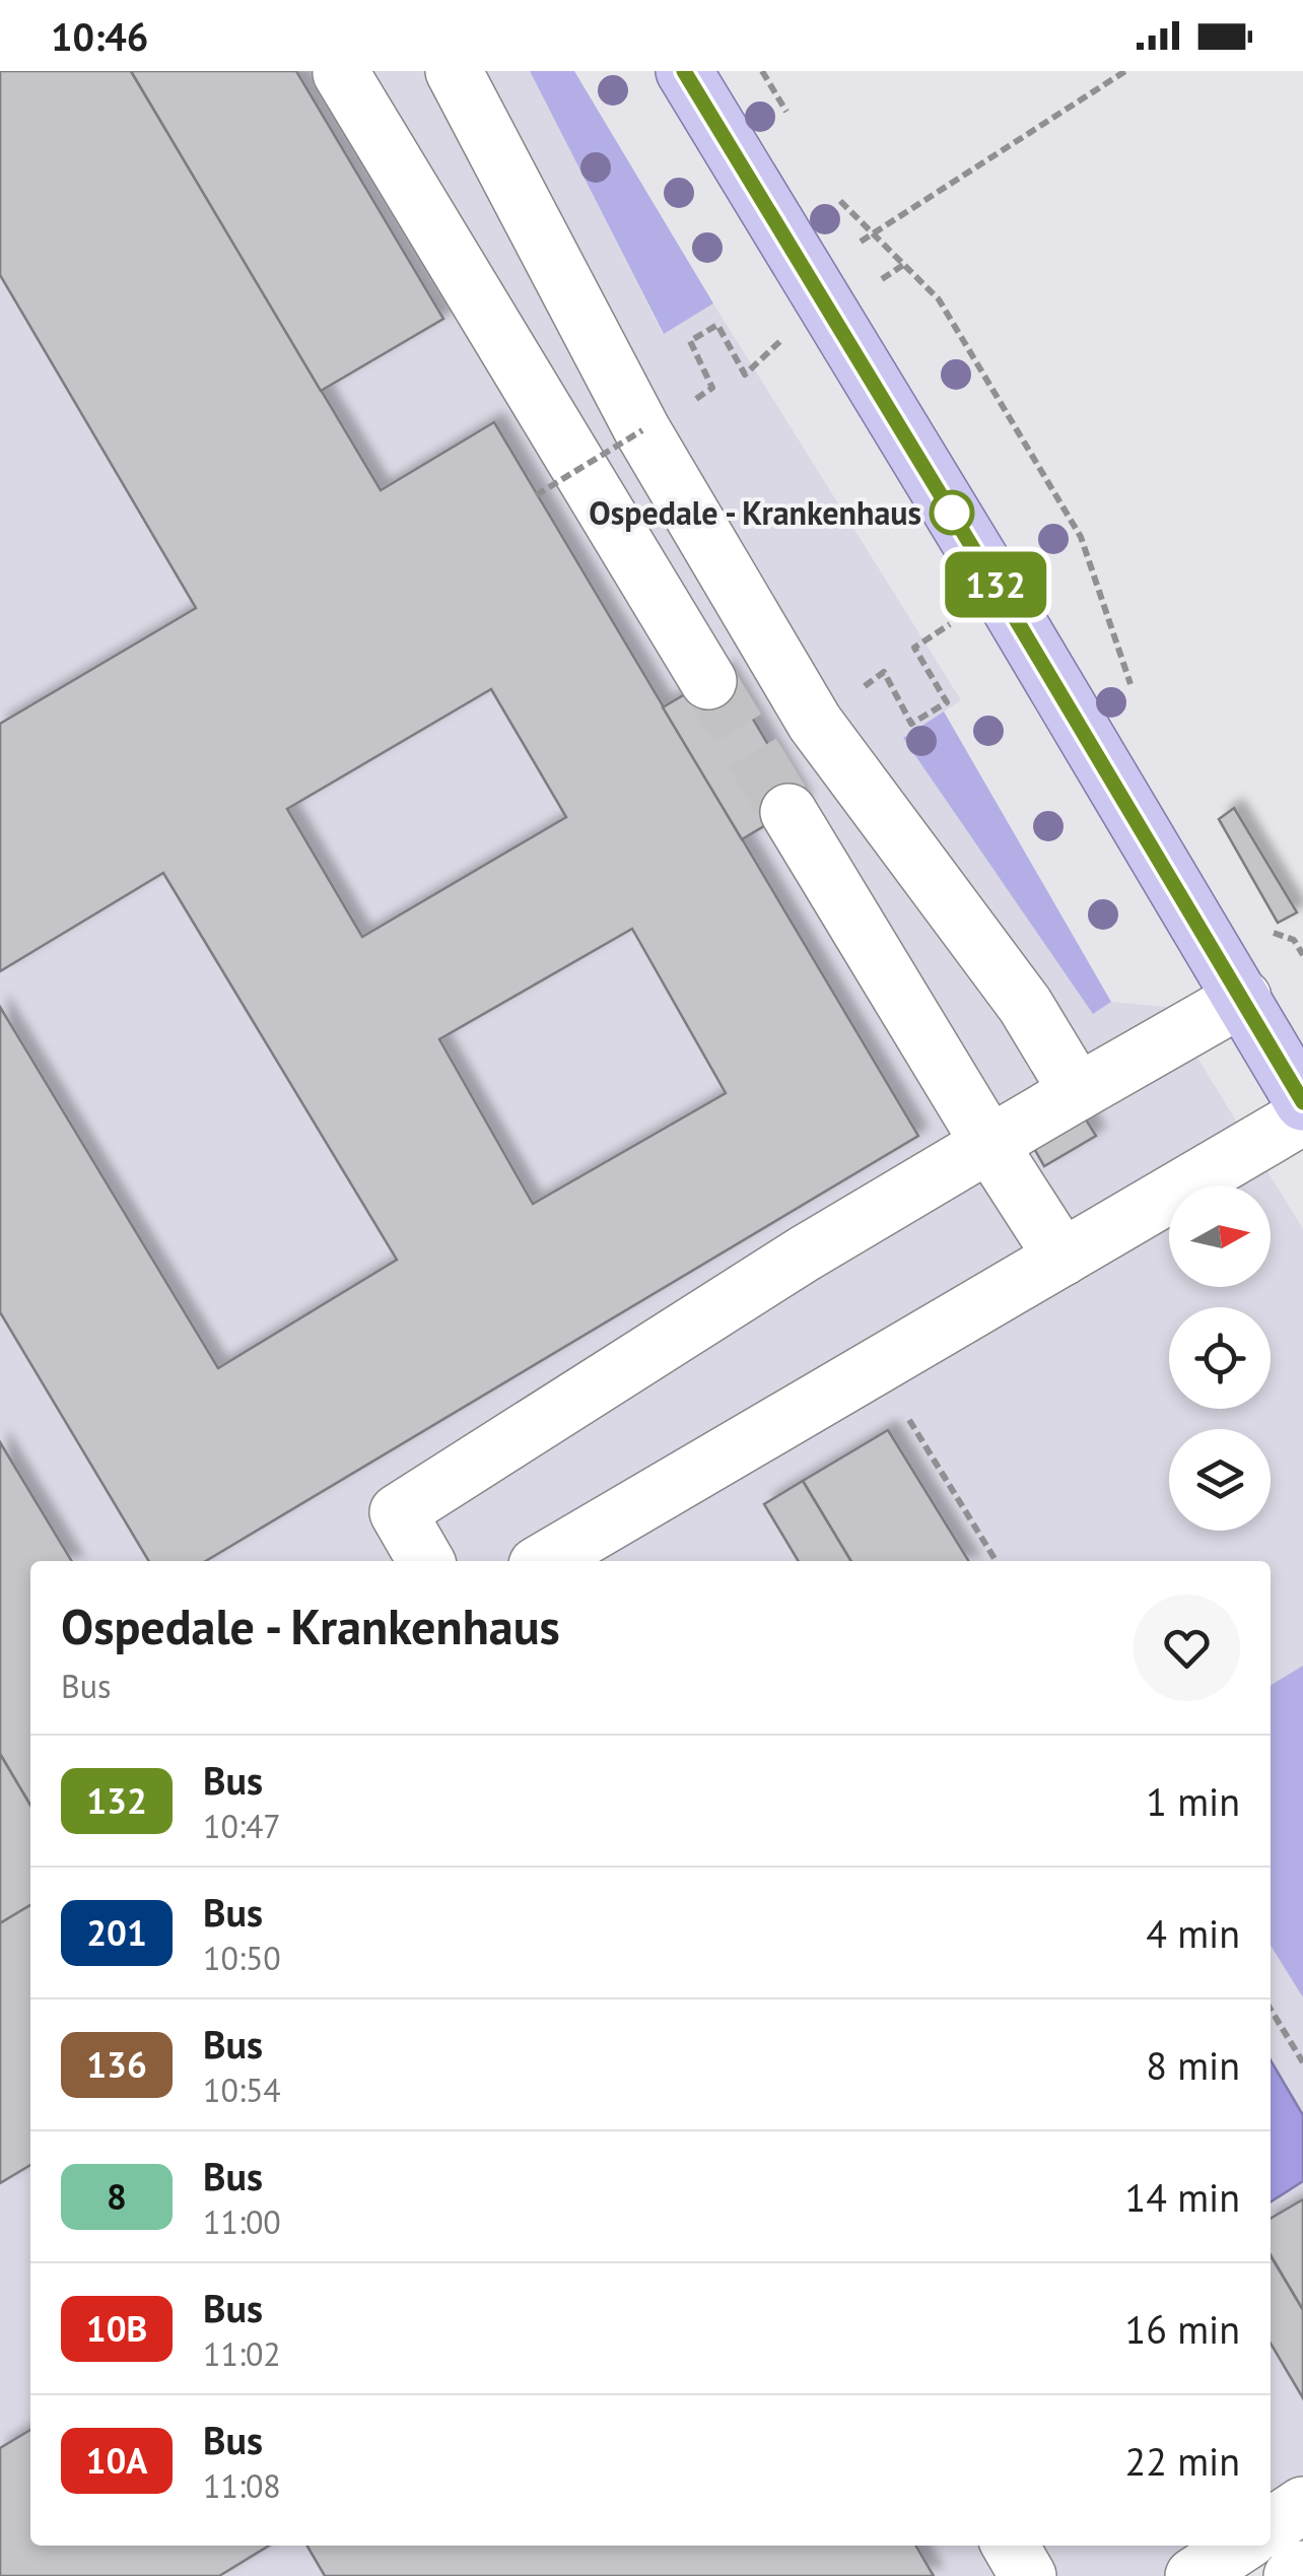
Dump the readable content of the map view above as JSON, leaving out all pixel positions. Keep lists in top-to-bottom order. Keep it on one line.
{"places":["Ospedale - Krankenhaus"],"lines":["bus line 132"],"north":"right","page":{"status":"10:46","on_map":"132","heading":["Ospedale - Krankenhaus","Bus"],"list":[{"mark":"132","name":"Bus","note":"10:47","value":"1 min"},{"mark":"201","name":"Bus","note":"10:50","value":"4 min"},{"mark":"136","name":"Bus","note":"10:54","value":"8 min"},{"mark":"8","name":"Bus","note":"11:00","value":"14 min"},{"mark":"10B","name":"Bus","note":"11:02","value":"16 min"},{"mark":"10A","name":"Bus","note":"11:08","value":"22 min"}]}}
